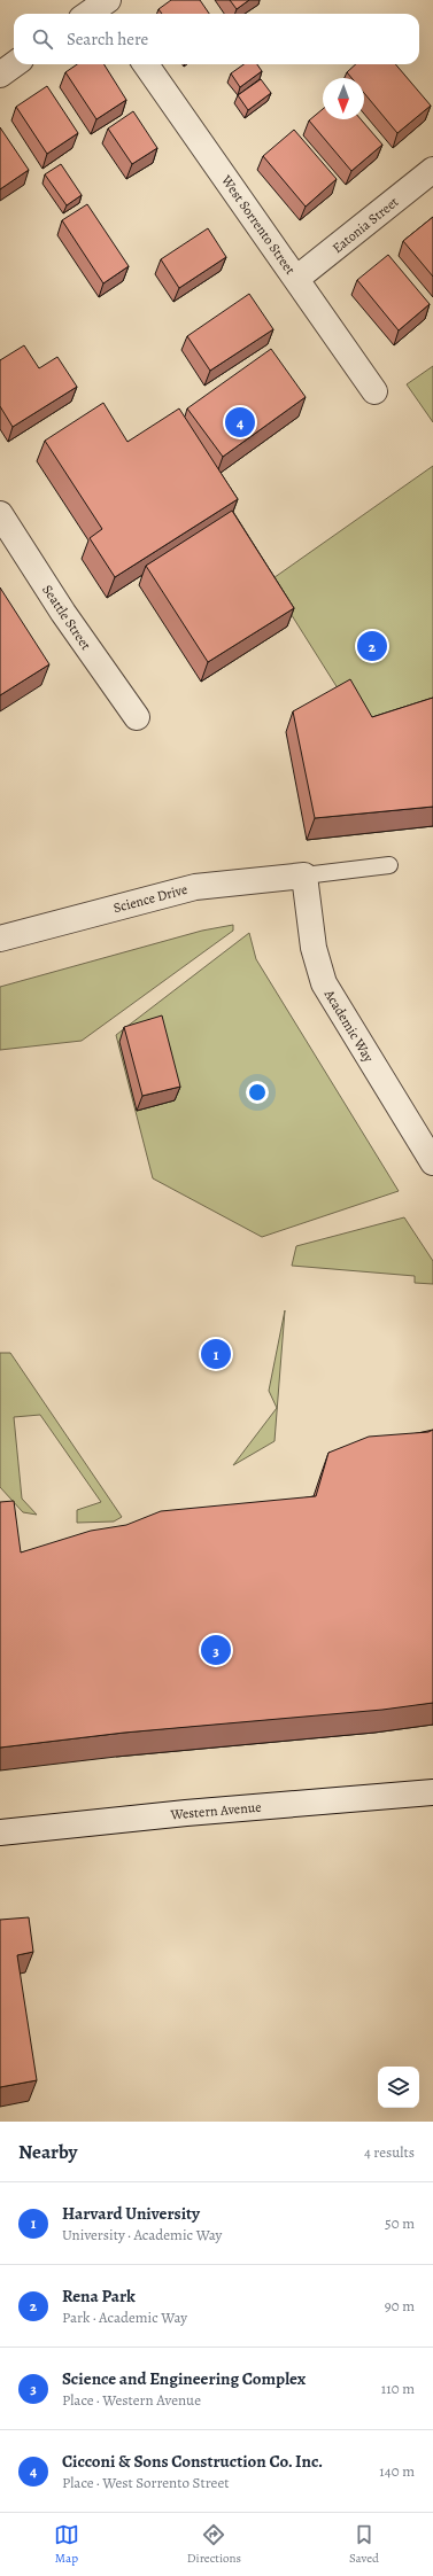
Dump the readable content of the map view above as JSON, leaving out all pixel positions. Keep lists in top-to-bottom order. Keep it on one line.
{"streets":{"street":["West Sorrento Street","Eatonia Street","Seattle Street","Science Drive","Academic Way","Western Avenue"]},"crossings":[["West Sorrento Street","Eatonia Street"],["Science Drive","Academic Way"]],"north":"bottom","page":{"search":"Search here","pins":["4","2","1","3"],"heading":["Nearby","4 results"],"list":[{"mark":"1","name":"Harvard University","note":"University · Academic Way","value":"50 m"},{"mark":"2","name":"Rena Park","note":"Park · Academic Way","value":"90 m"},{"mark":"3","name":"Science and Engineering Complex","note":"Place · Western Avenue","value":"110 m"},{"mark":"4","name":"Cicconi & Sons Construction Co. Inc.","note":"Place · West Sorrento Street","value":"140 m"}],"nav":["Map","Directions","Saved"]}}
